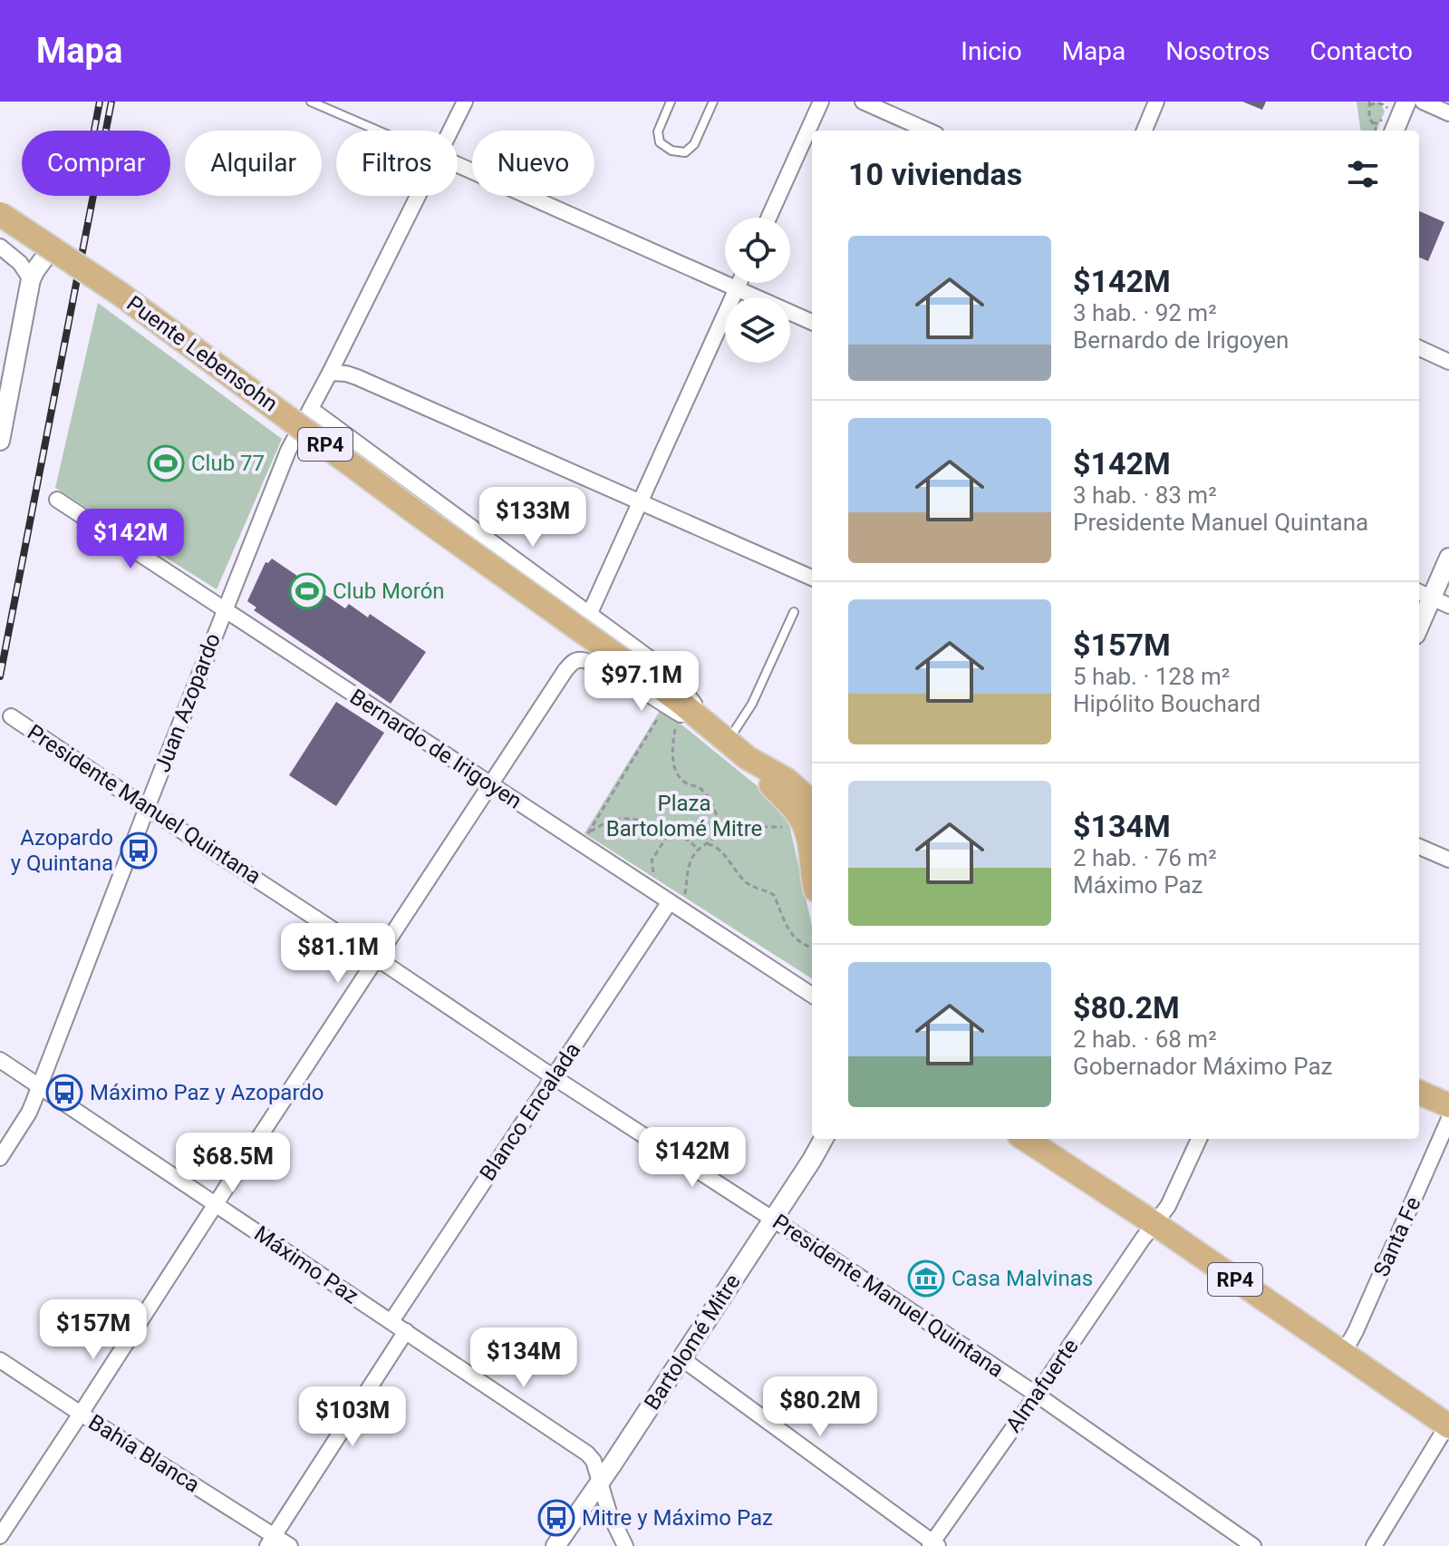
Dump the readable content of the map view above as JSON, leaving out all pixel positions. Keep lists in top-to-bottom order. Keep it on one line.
{"streets":{"main road":["Puente Lebensohn","RP4"],"street":["Juan Azopardo","Bernardo de Irigoyen","Presidente Manuel Quintana","Blanco Encalada","Santa Fe","Máximo Paz","Bartolomé Mitre","Almafuerte","Bahía Blanca"]},"crossings":[["Puente Lebensohn","RP4"],["RP4","Santa Fe"],["RP4","Almafuerte"],["Juan Azopardo","Bernardo de Irigoyen"],["Juan Azopardo","Presidente Manuel Quintana"],["Juan Azopardo","Máximo Paz"],["Bernardo de Irigoyen","Blanco Encalada"],["Presidente Manuel Quintana","Blanco Encalada"],["Presidente Manuel Quintana","Bartolomé Mitre"],["Presidente Manuel Quintana","Almafuerte"],["Blanco Encalada","Máximo Paz"],["Máximo Paz","Bartolomé Mitre"]],"parks":["Plaza Bartolomé Mitre"],"places":{"sports":["Club 77","Club Morón"],"bus stop":["Azopardo y Quintana","Máximo Paz y Azopardo","Mitre y Máximo Paz"],"museum":["Casa Malvinas"]},"page":{"header":"Mapa","nav":["Inicio","Mapa","Nosotros","Contacto"],"chip":["Comprar","Alquilar","Filtros","Nuevo"],"heading":"10 viviendas","list":[{"name":"$142M","note":"3 hab. · 92 m² · Bernardo de Irigoyen"},{"name":"$142M","note":"3 hab. · 83 m² · Presidente Manuel Quintana"},{"name":"$157M","note":"5 hab. · 128 m² · Hipólito Bouchard"},{"name":"$134M","note":"2 hab. · 76 m² · Máximo Paz"},{"name":"$80.2M","note":"2 hab. · 68 m² · Gobernador Máximo Paz"}],"price":["$133M","$142M","$97.1M","$81.1M","$142M","$68.5M","$157M","$134M","$80.2M","$103M"]}}
